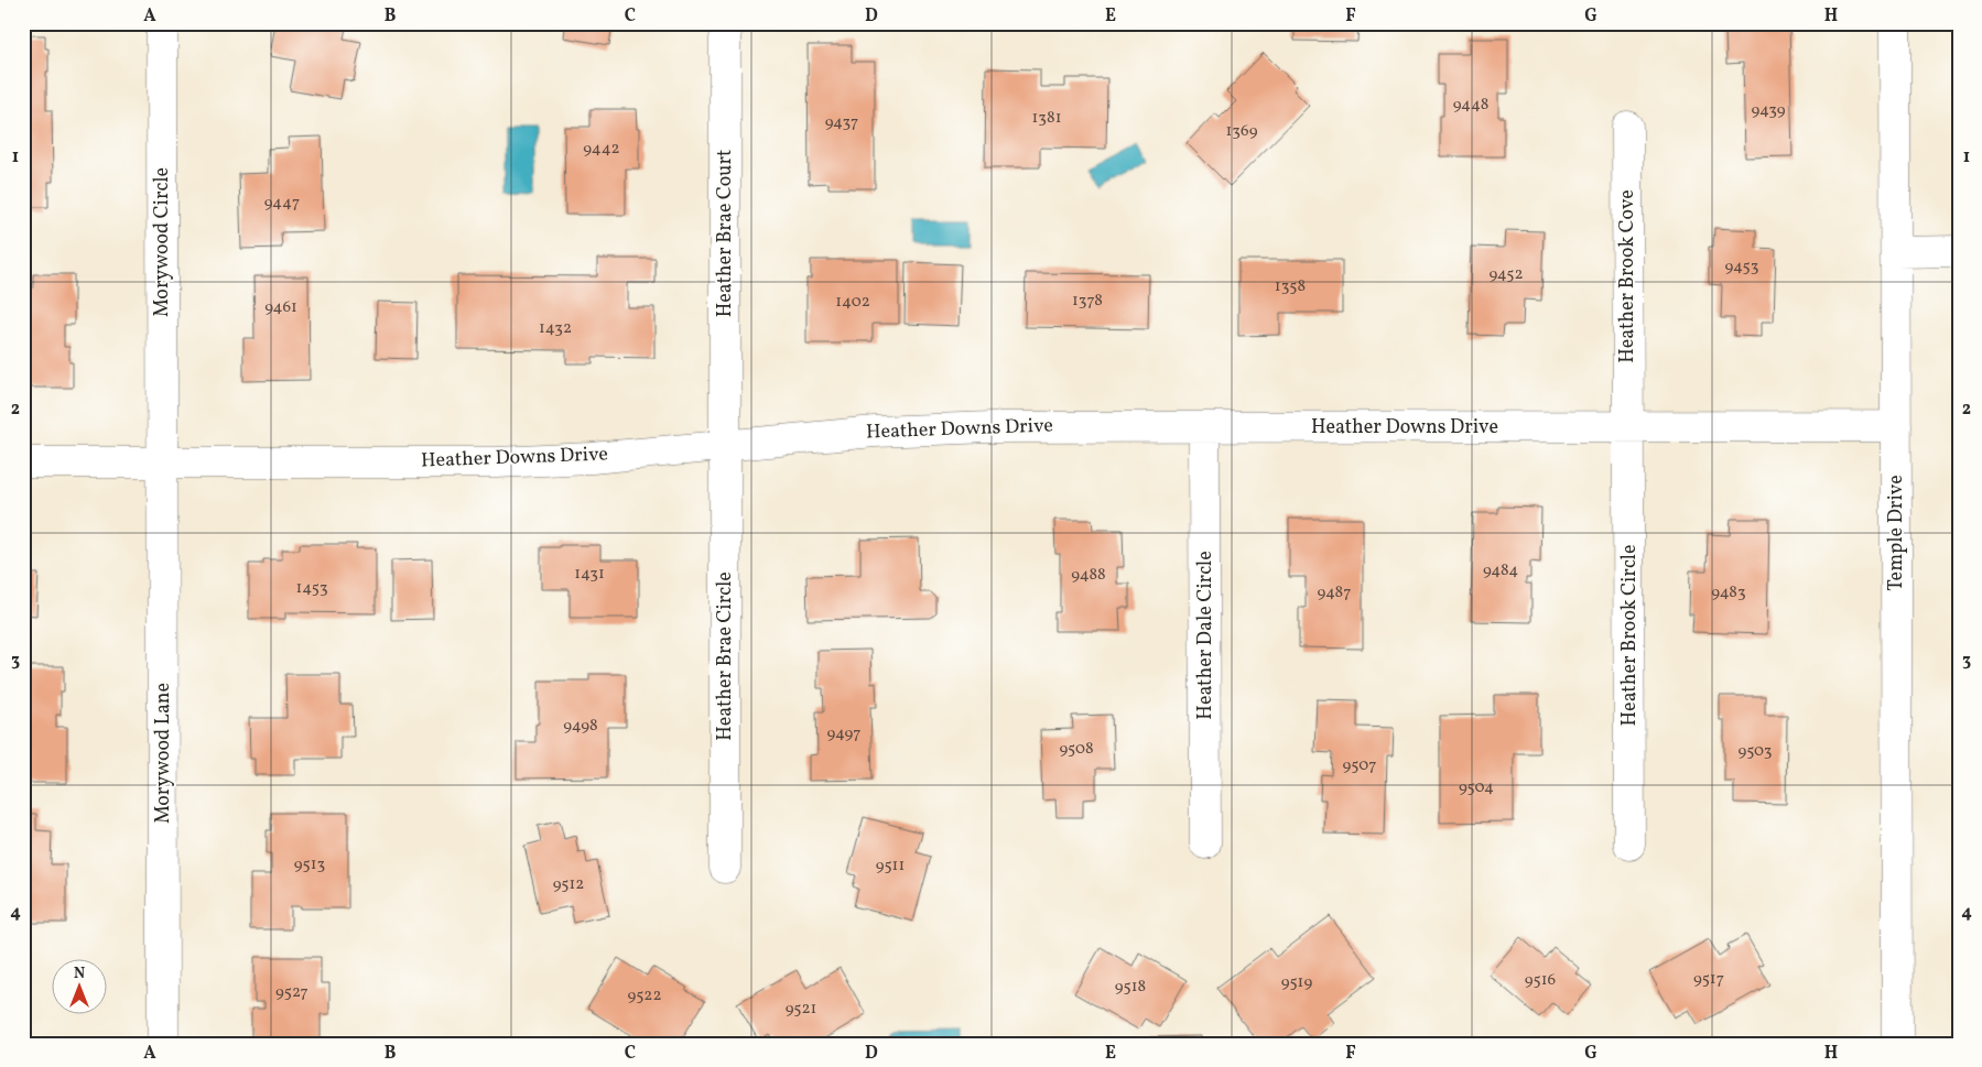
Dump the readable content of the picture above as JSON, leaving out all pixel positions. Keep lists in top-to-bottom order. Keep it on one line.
{"streets":{"street":["Heather Brae Court","Morywood Circle","Heather Brook Cove","Heather Downs Drive","Temple Drive","Heather Dale Circle","Heather Brook Circle","Heather Brae Circle","Morywood Lane"]},"crossings":[["Heather Brae Court","Heather Downs Drive"],["Heather Brae Court","Heather Brae Circle"],["Morywood Circle","Heather Downs Drive"],["Morywood Circle","Morywood Lane"],["Heather Brook Cove","Heather Downs Drive"],["Heather Brook Cove","Heather Brook Circle"],["Heather Downs Drive","Temple Drive"],["Heather Downs Drive","Heather Dale Circle"],["Heather Downs Drive","Heather Brook Circle"],["Heather Downs Drive","Heather Brae Circle"],["Heather Downs Drive","Morywood Lane"]],"house_numbers":["9448","9439","1381","9437","1369","9442","9447","9453","9452","1358","1378","1402","9461","1432","9484","1431","9488","1453","9487","9483","9498","9497","9508","9503","9507","9504","9513","9511","9512","9517","9516","9519","9518","9527","9522","9521"],"north":"top","grid":{"columns":["A","B","C","D","E","F","G","H"],"rows":["1","2","3","4"]}}
